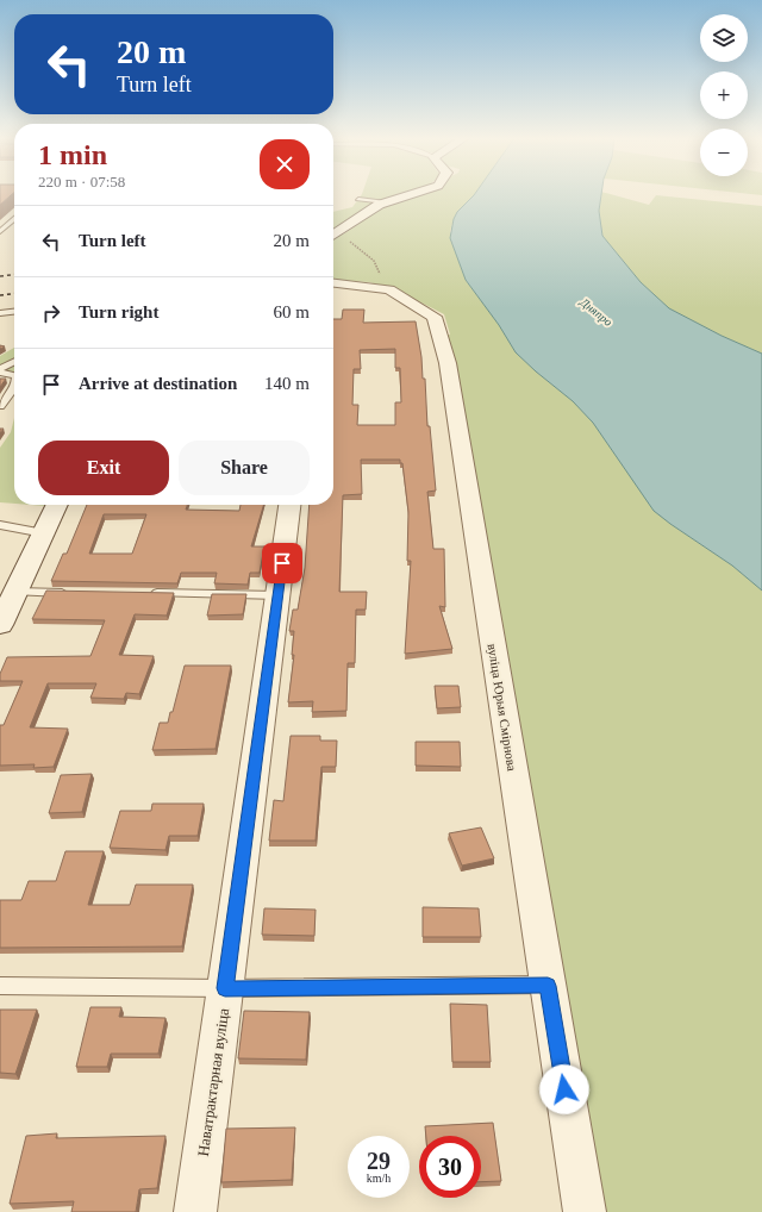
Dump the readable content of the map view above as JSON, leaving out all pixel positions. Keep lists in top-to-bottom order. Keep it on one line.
{"streets":{"street":["вуліца Юрыя Смірнова","Наватрактарная вуліца"]},"water":["Дняпро"],"page":{"map_buttons":["+","−"],"turn":["20 m","Turn left"],"heading":["1 min","220 m · 07:58"],"list":[{"name":"Turn left","value":"20 m"},{"name":"Turn right","value":"60 m"},{"name":"Arrive at destination","value":"140 m"}],"buttons":["Exit","Share"],"speed":"29 km/h","limit":"30"}}
